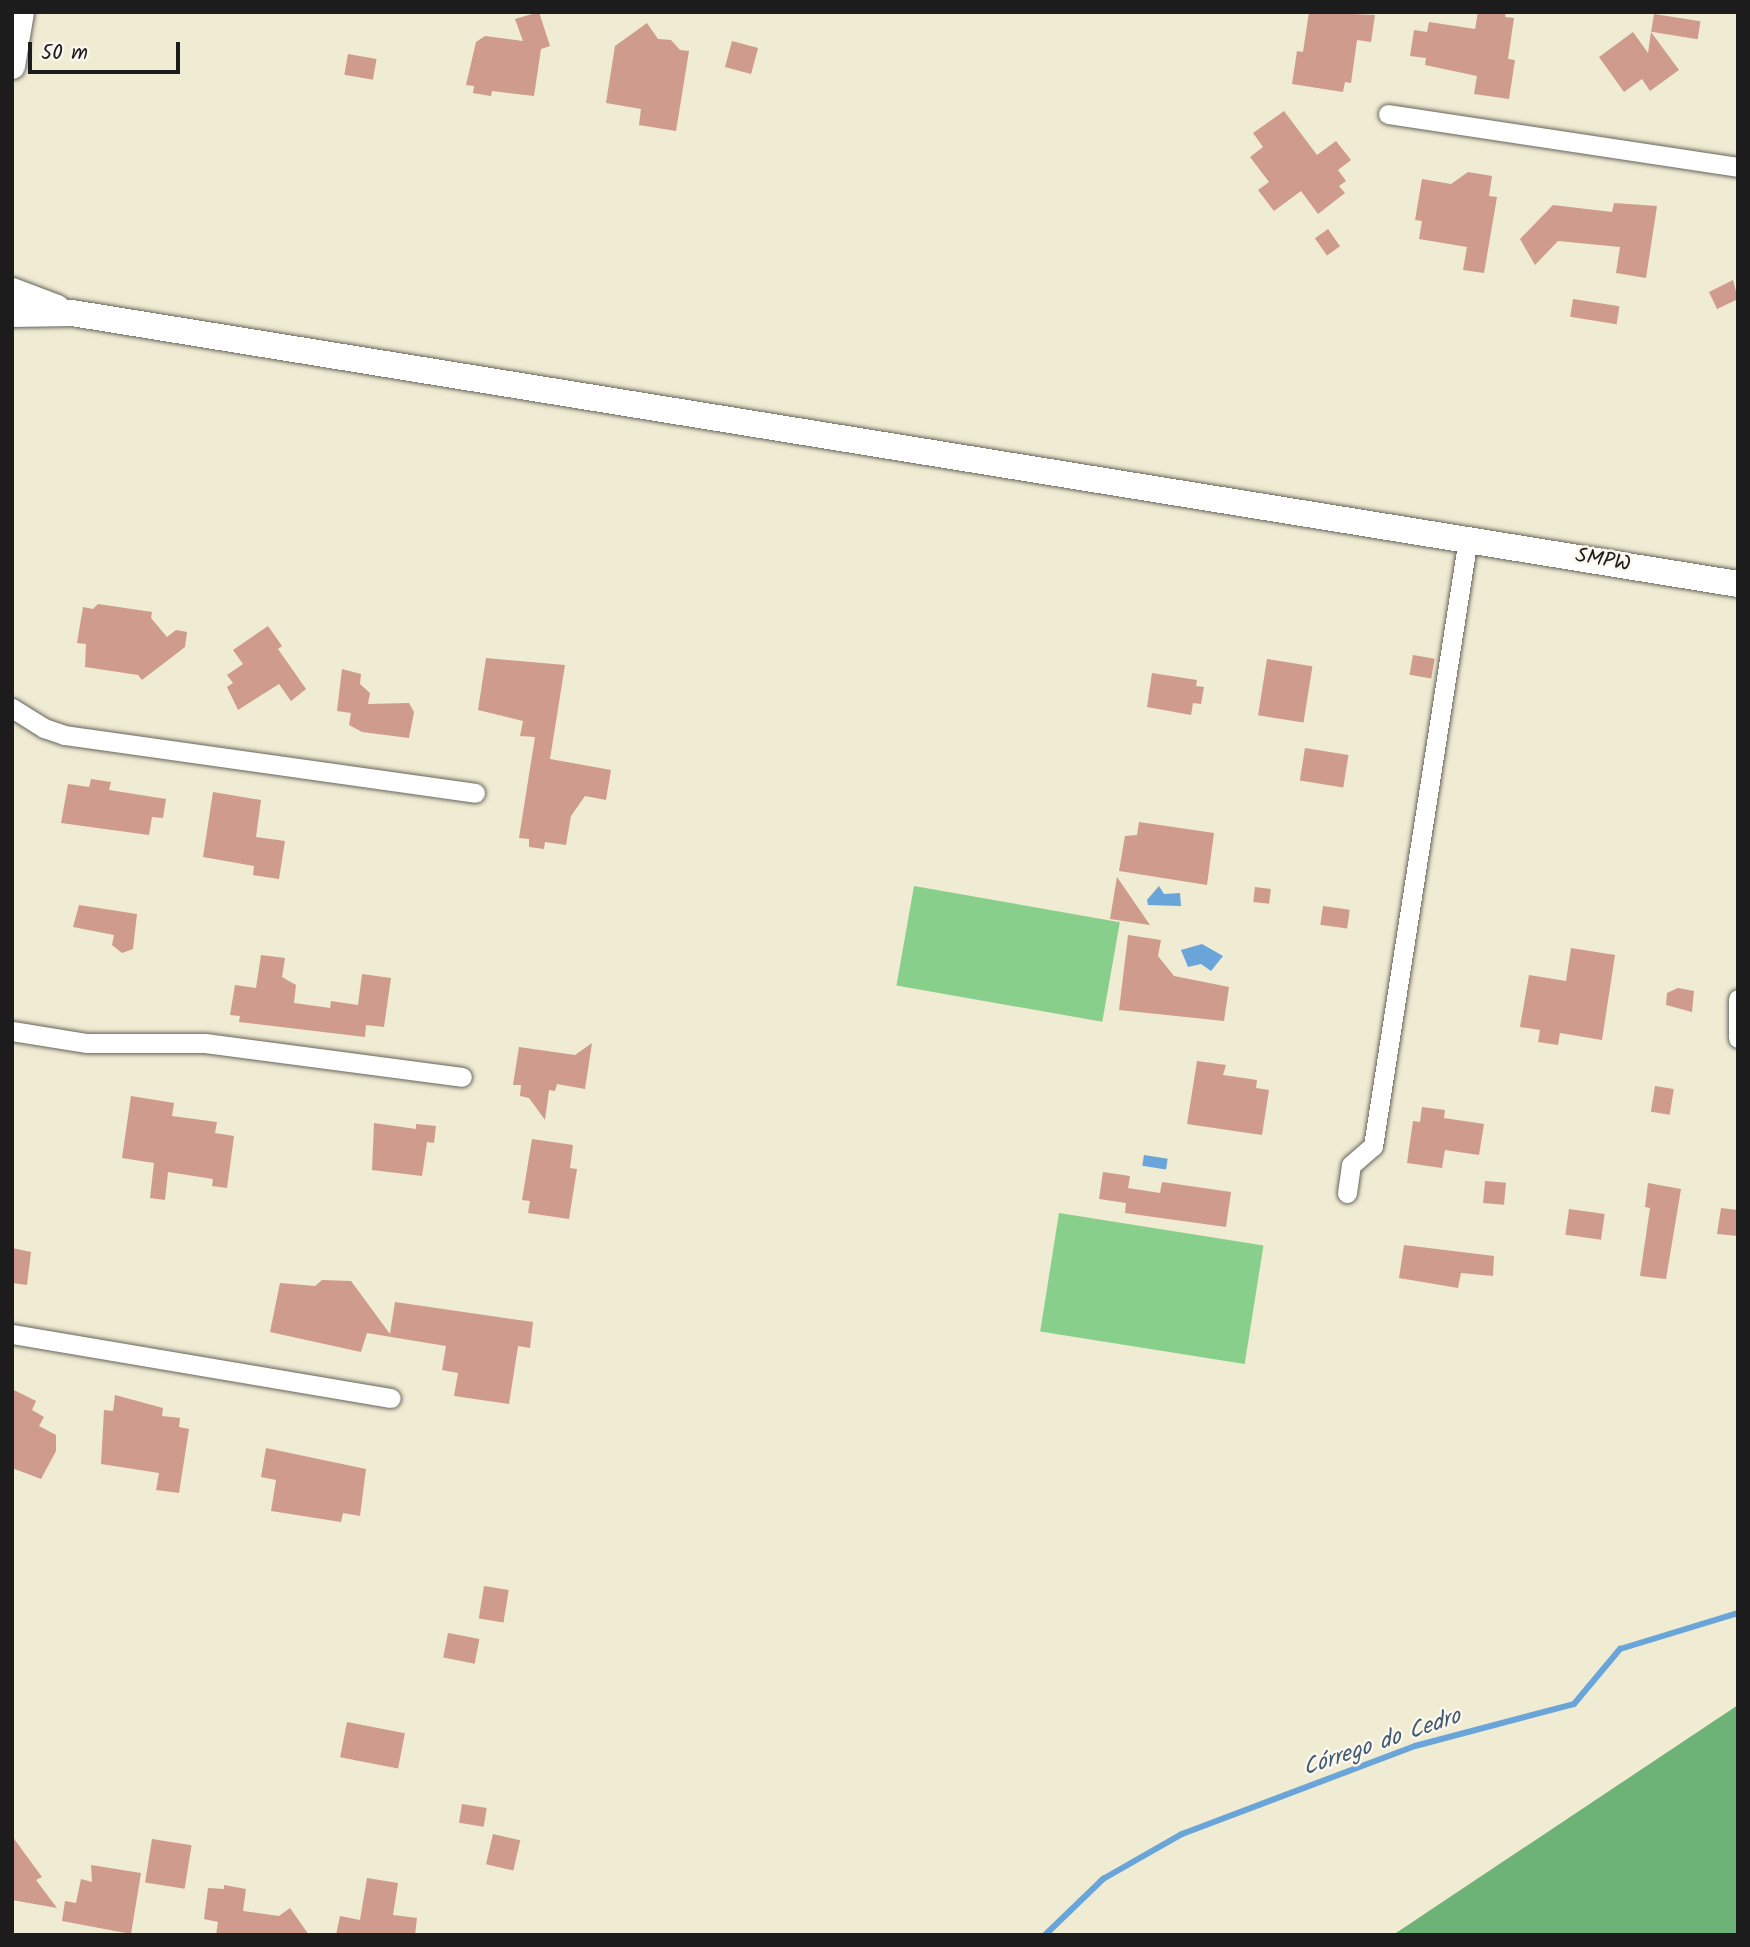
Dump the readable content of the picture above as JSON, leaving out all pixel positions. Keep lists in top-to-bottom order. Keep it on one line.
{"streets":{"street":["SMPW"]},"water":["Córrego do Cedro"],"scale_bar":"50 m"}
